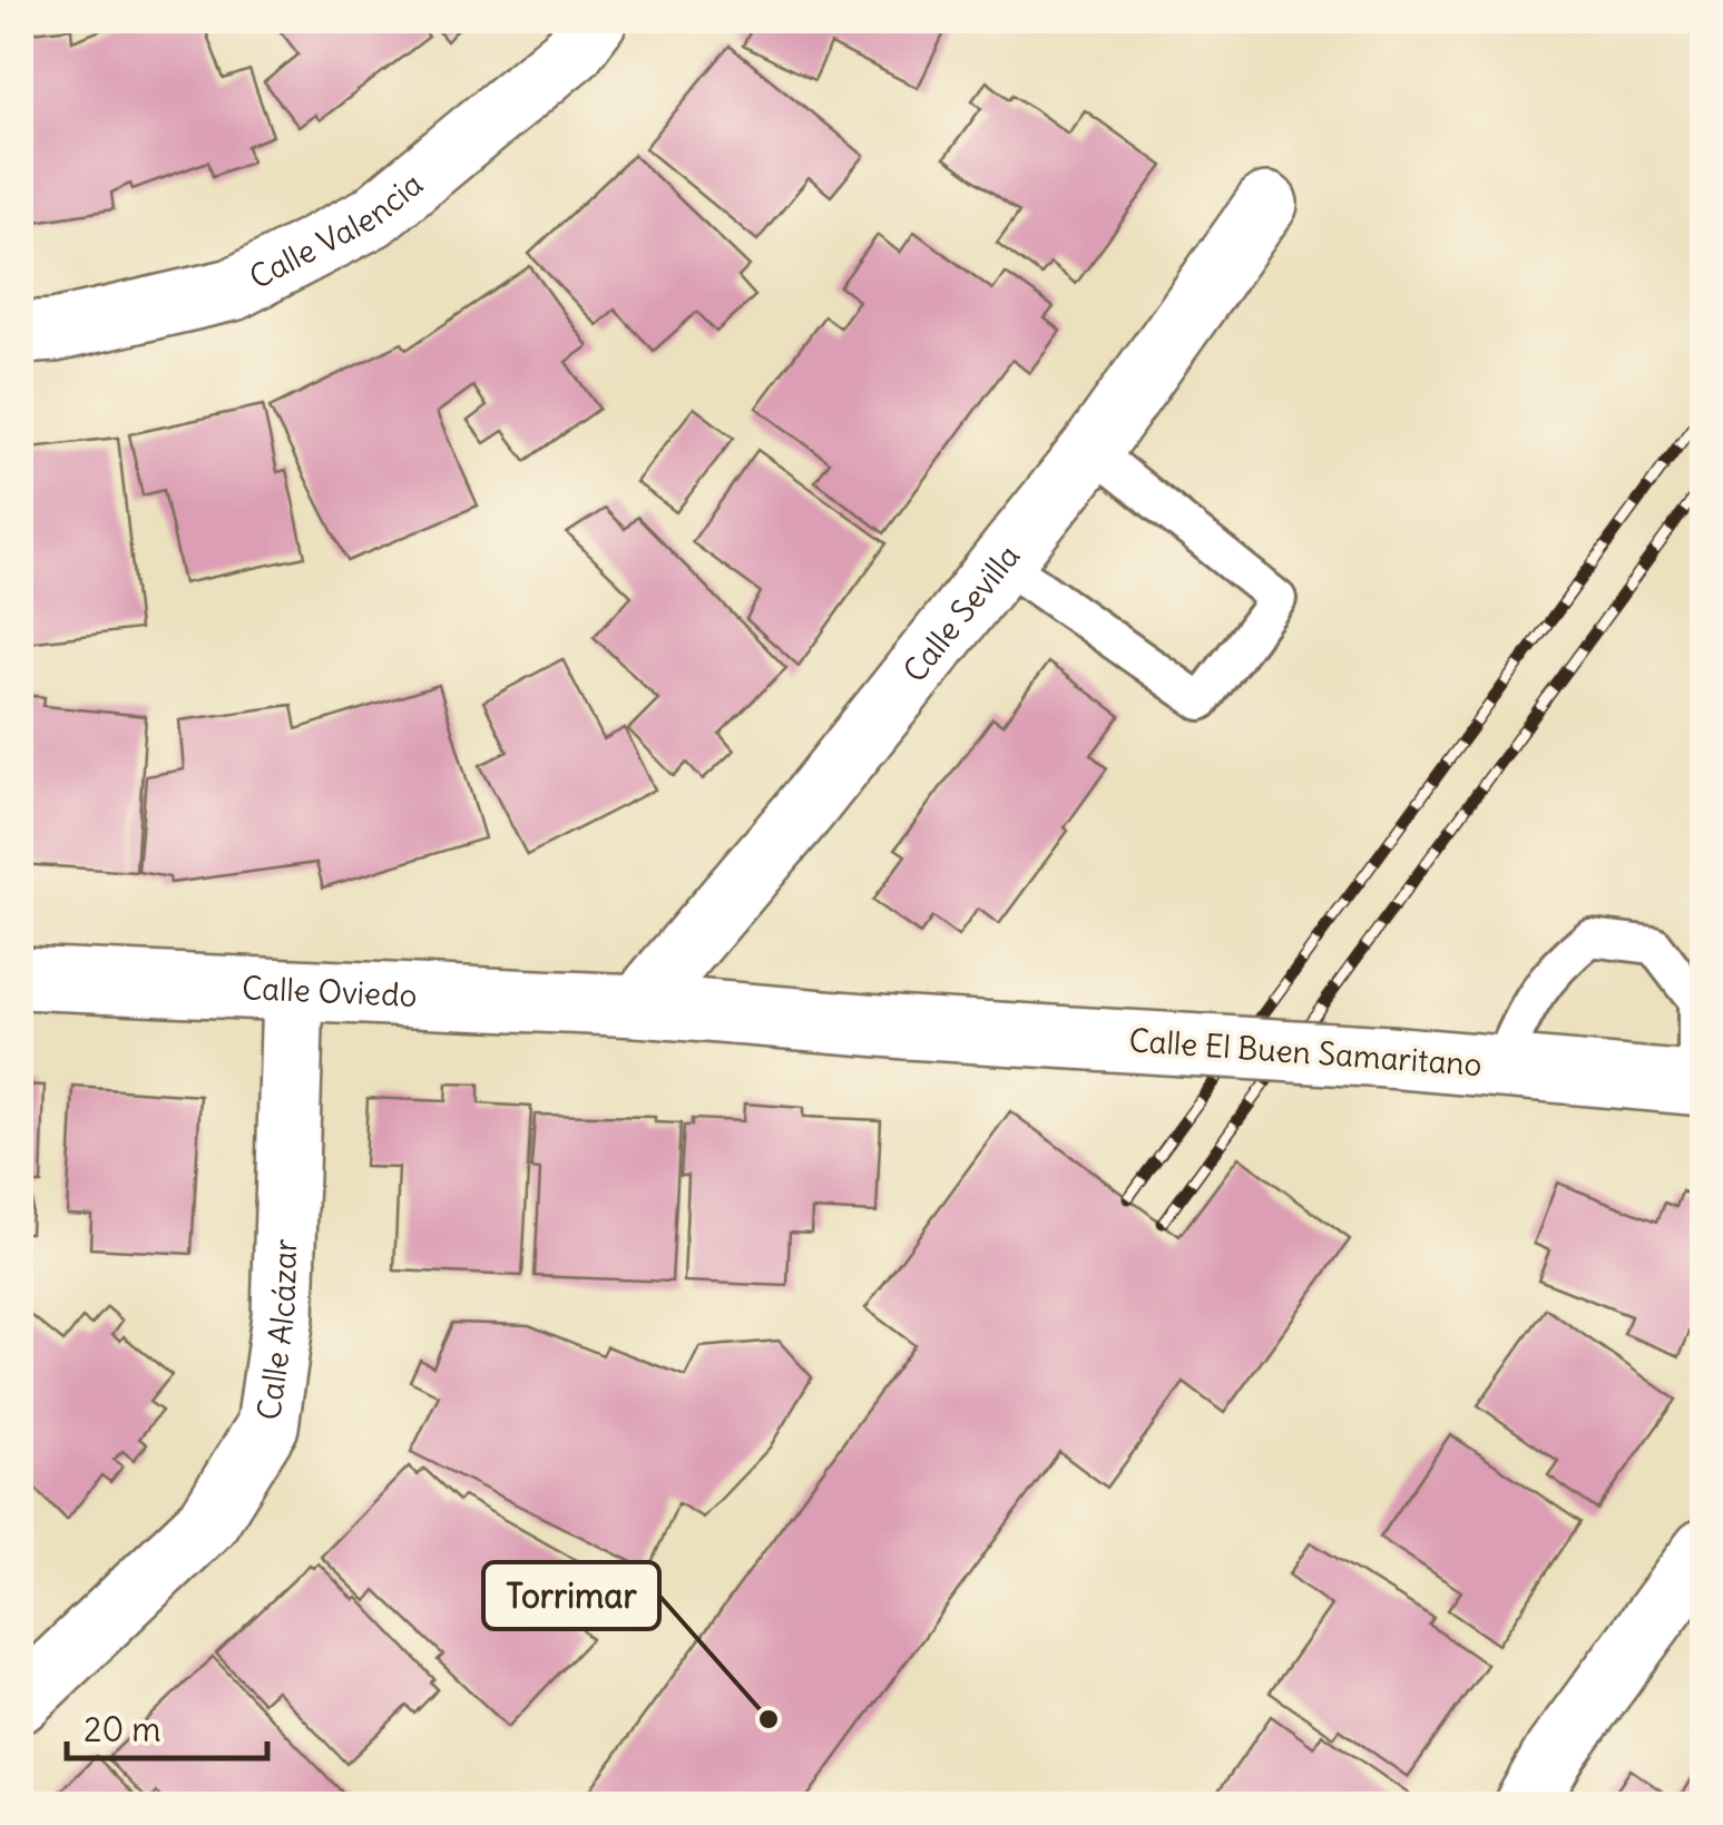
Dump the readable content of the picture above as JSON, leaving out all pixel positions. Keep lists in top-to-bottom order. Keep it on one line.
{"streets":{"street":["Calle Valencia","Calle Sevilla","Calle Oviedo","Calle El Buen Samaritano","Calle Alcázar"]},"crossings":[["Calle Sevilla","Calle Oviedo"],["Calle Sevilla","Calle El Buen Samaritano"],["Calle Oviedo","Calle El Buen Samaritano"],["Calle Oviedo","Calle Alcázar"]],"places":["Torrimar"],"scale_bar":"20 m"}
